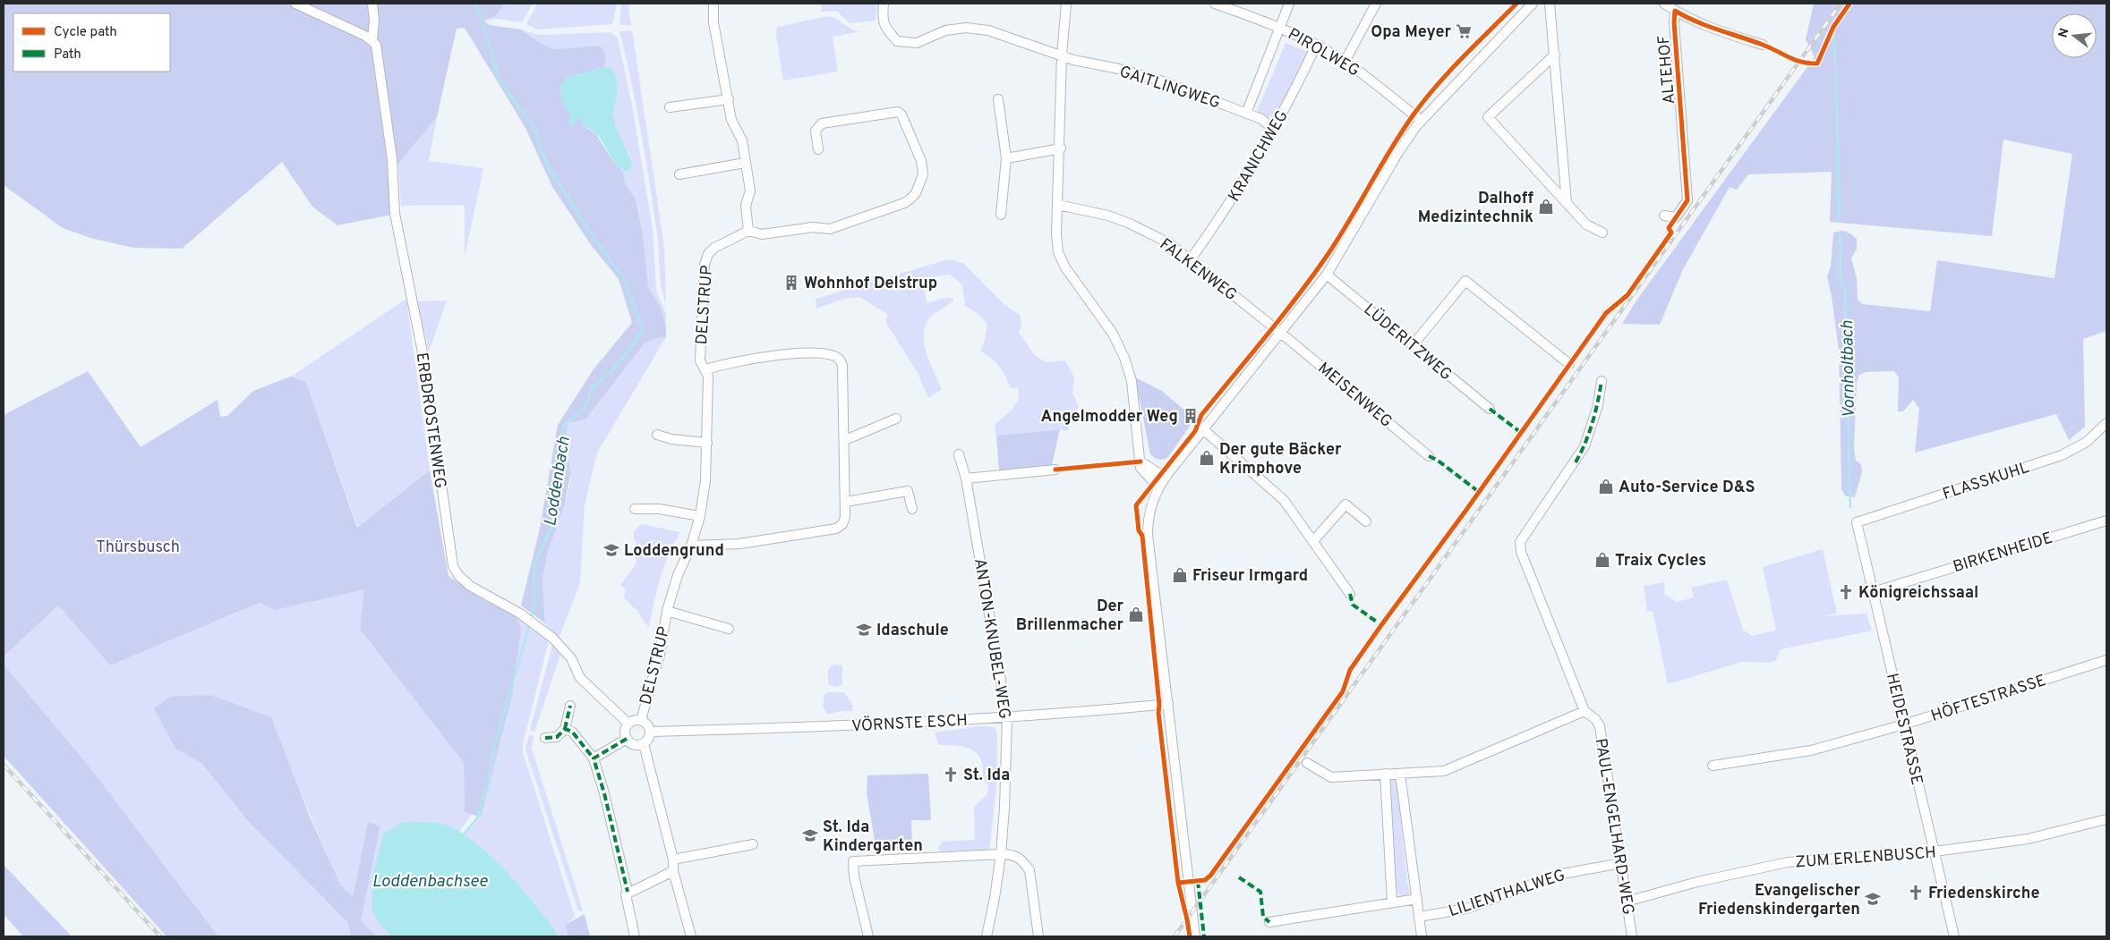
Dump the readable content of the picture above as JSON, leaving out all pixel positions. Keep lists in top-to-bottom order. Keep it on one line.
{"streets":{"street":["PIROLWEG","ALTEHOF","GAITLINGWEG","KRANICHWEG","FALKENWEG","DELSTRUP","LÜDERITZWEG","MEISENWEG","ERBDROSTENWEG","FLASSKUHL","BIRKENHEIDE","ANTON-KNUBEL-WEG","HÖFTESTRASSE","VÖRNSTE ESCH","HEIDESTRASSE","PAUL-ENGELHARD-WEG","ZUM ERLENBUSCH","LILIENTHALWEG"]},"crossings":[["PIROLWEG","KRANICHWEG"],["GAITLINGWEG","KRANICHWEG"],["KRANICHWEG","FALKENWEG"],["FALKENWEG","MEISENWEG"],["DELSTRUP","ERBDROSTENWEG"],["DELSTRUP","VÖRNSTE ESCH"],["ERBDROSTENWEG","VÖRNSTE ESCH"],["FLASSKUHL","HEIDESTRASSE"],["BIRKENHEIDE","HEIDESTRASSE"],["ANTON-KNUBEL-WEG","VÖRNSTE ESCH"],["HÖFTESTRASSE","HEIDESTRASSE"],["HEIDESTRASSE","ZUM ERLENBUSCH"],["PAUL-ENGELHARD-WEG","ZUM ERLENBUSCH"],["PAUL-ENGELHARD-WEG","LILIENTHALWEG"]],"water":["Vornholtbach","Loddenbach","Loddenbachsee"],"parks":["Thürsbusch"],"places":{"supermarket":["Opa Meyer"],"shop":["Dalhoff Medizintechnik","Der gute Bäcker Krimphove","Auto-Service D&S","Traix Cycles","Friseur Irmgard","Der Brillenmacher"],"building":["Wohnhof Delstrup","Angelmodder Weg"],"school or university":["Loddengrund","Idaschule","St. Ida Kindergarten","Evangelischer Friedenskindergarten"],"church":["Königreichssaal","St. Ida","Friedenskirche"]},"legend":["Cycle path","Path"],"north":"left"}
